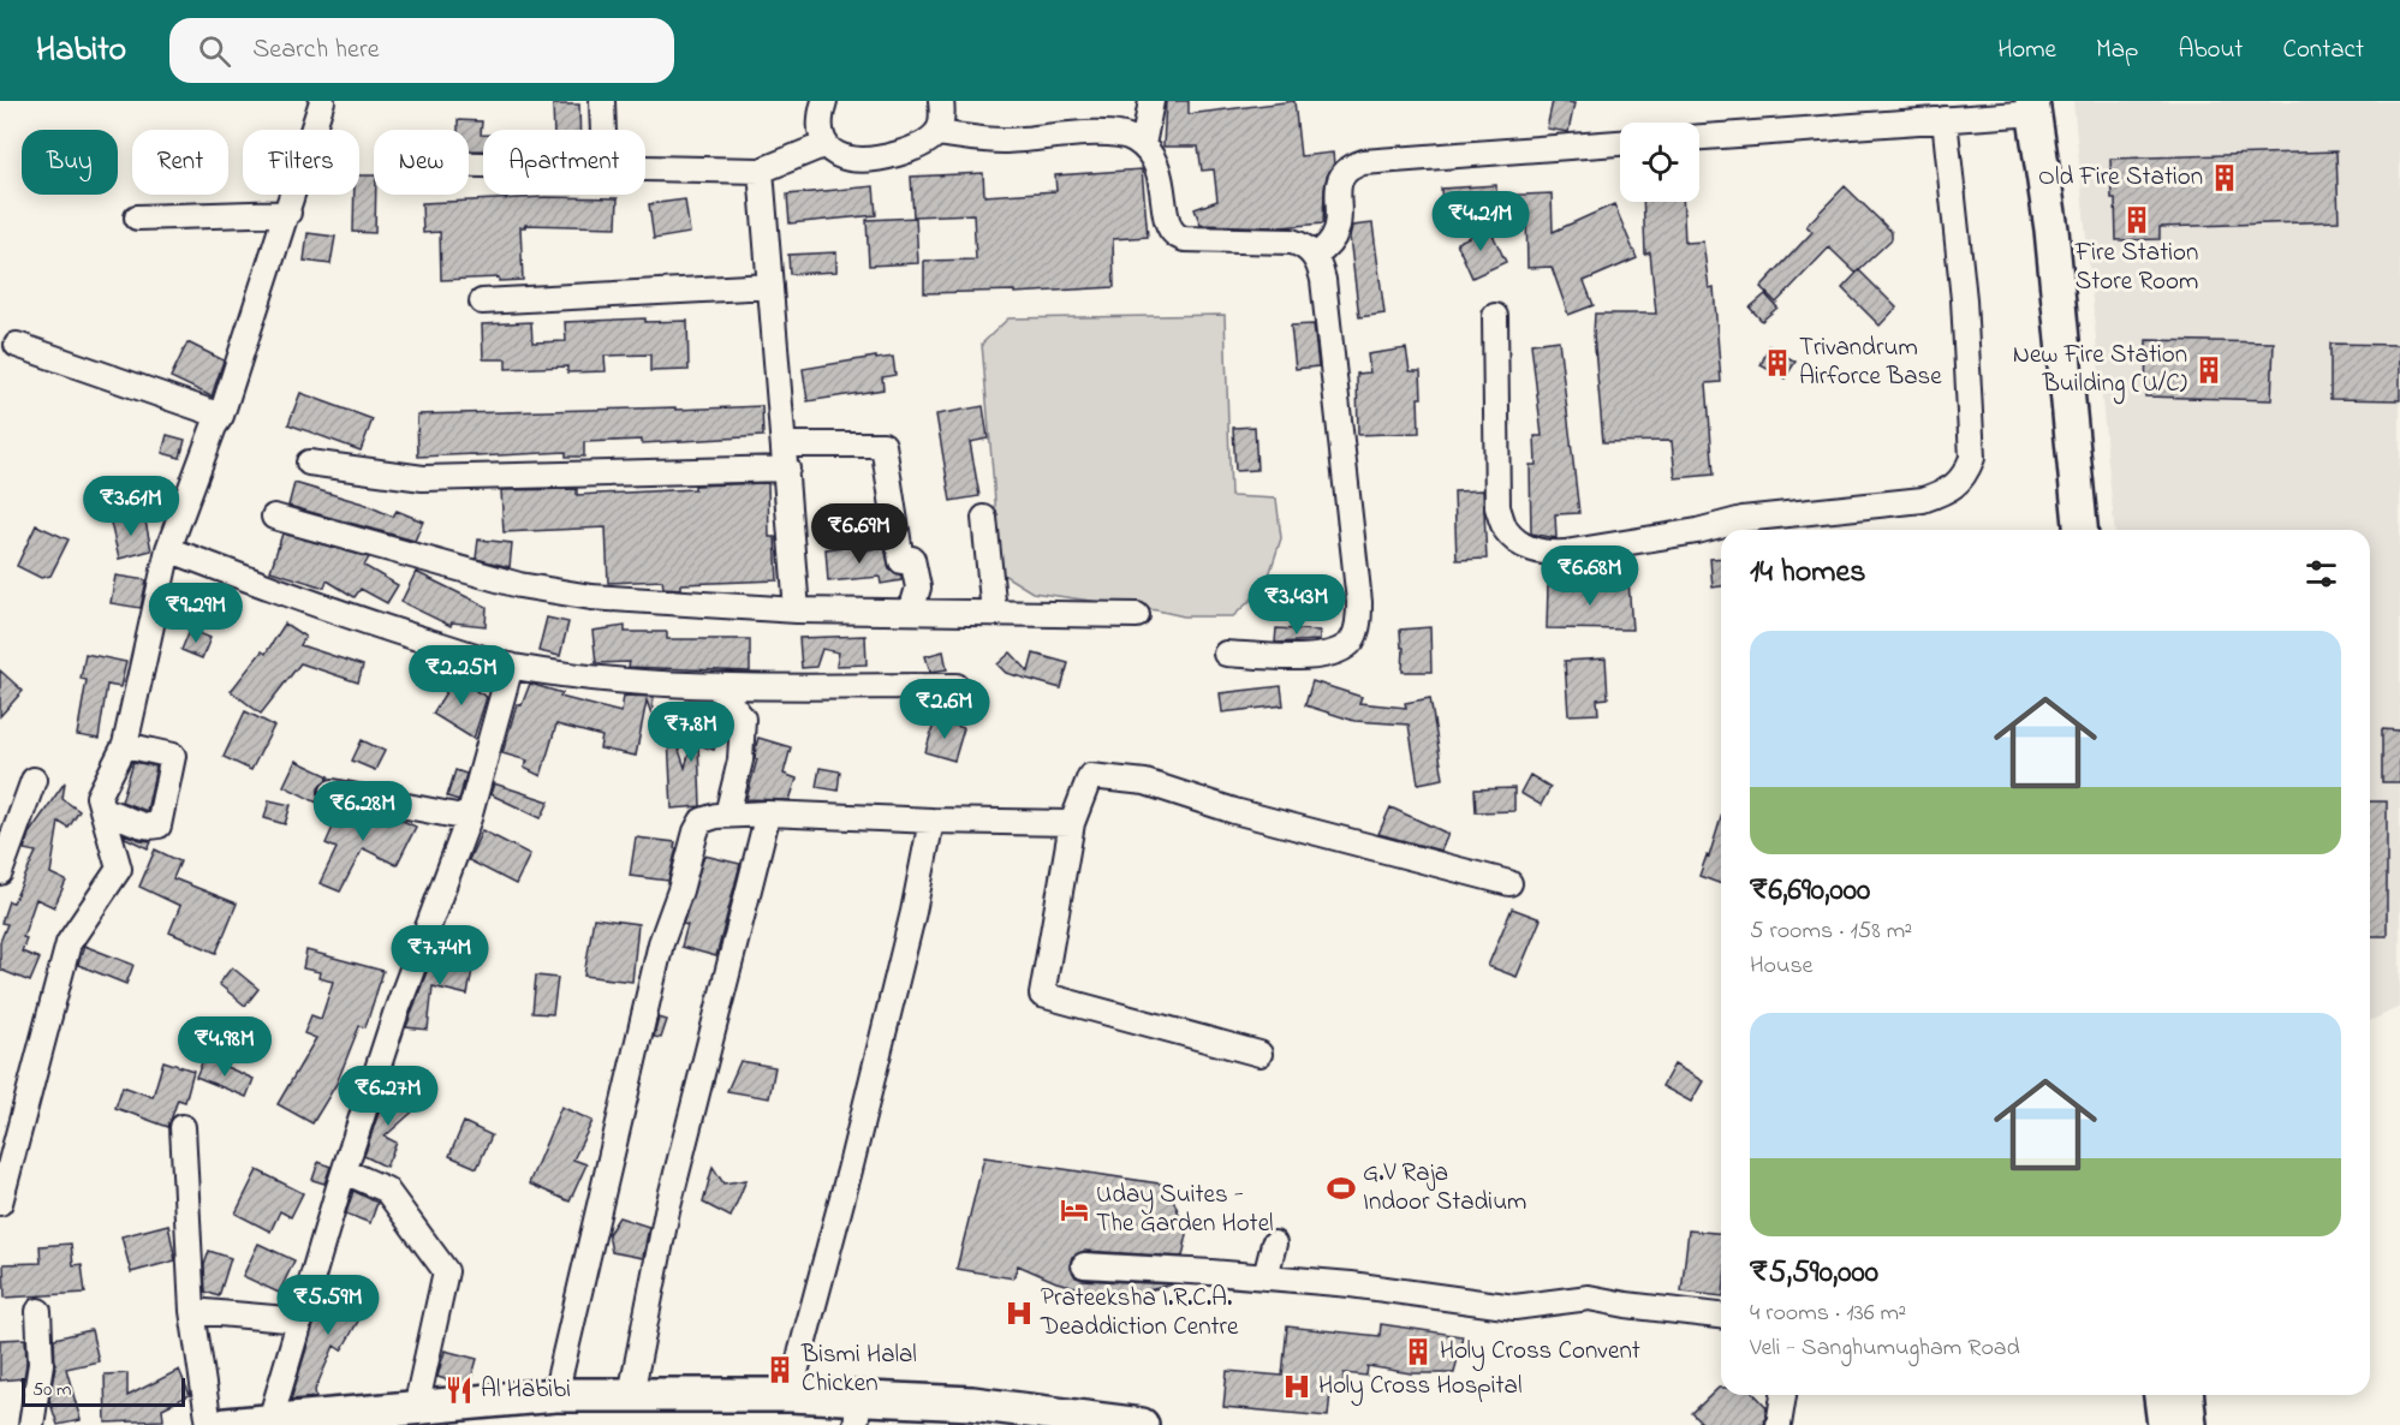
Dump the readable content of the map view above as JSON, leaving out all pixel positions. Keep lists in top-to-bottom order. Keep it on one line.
{"places":{"building":["Old Fire Station","Fire Station Store Room","Trivandrum Airforce Base","New Fire Station Building (U/C)","Holy Cross Convent","Bismi Halal Chicken"],"sports":["G.V Raja Indoor Stadium"],"hotel":["Uday Suites - The Garden Hotel"],"hospital":["Prateeksha I.R.C.A. Deaddiction Centre","Holy Cross Hospital"],"restaurant":["Al Habibi"]},"scale_bar":"50 m","page":{"header":"Habito","search":"Search here","nav":["Home","Map","About","Contact"],"chip":["Buy","Rent","Filters","New","Apartment"],"price":["₹4.21M","₹3.61M","₹6.69M","₹6.68M","₹3.43M","₹9.29M","₹2.25M","₹2.6M","₹7.8M","₹6.28M","₹7.74M","₹4.98M","₹6.27M","₹5.59M"],"heading":"14 homes","list":[{"name":"₹6,690,000","note":"5 rooms · 158 m² · House"},{"name":"₹5,590,000","note":"4 rooms · 136 m² · Veli - Sanghumugham Road"}],"scale":"50 m"}}
